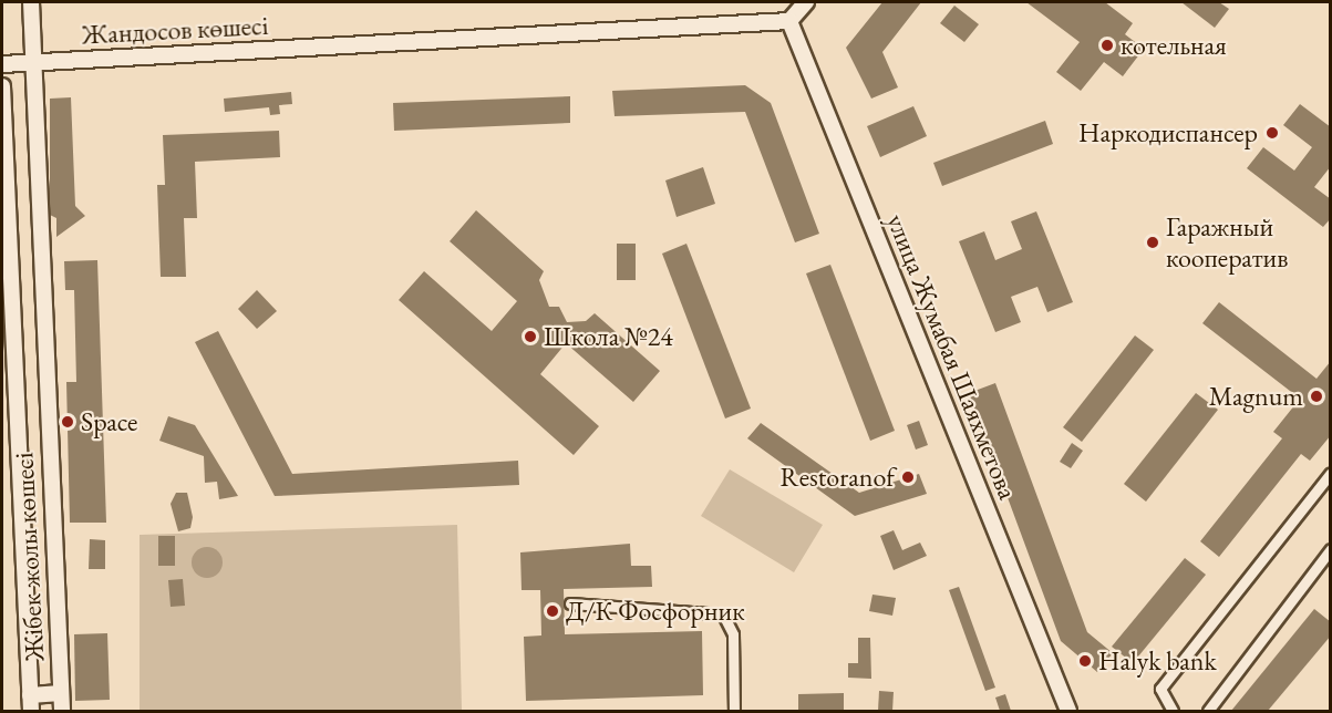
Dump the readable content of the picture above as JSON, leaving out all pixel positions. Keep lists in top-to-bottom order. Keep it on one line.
{"streets":{"street":["Жандосов көшесі","улица Жумабая Шаяхметова","Жібек жолы көшесі"]},"crossings":[["Жандосов көшесі","улица Жумабая Шаяхметова"],["Жандосов көшесі","Жібек жолы көшесі"]],"places":["котельная","Наркодиспансер","Гаражный кооператив","Школа №24","Magnum","Space","Restoranof","Д/К Фосфорник","Halyk bank"]}
